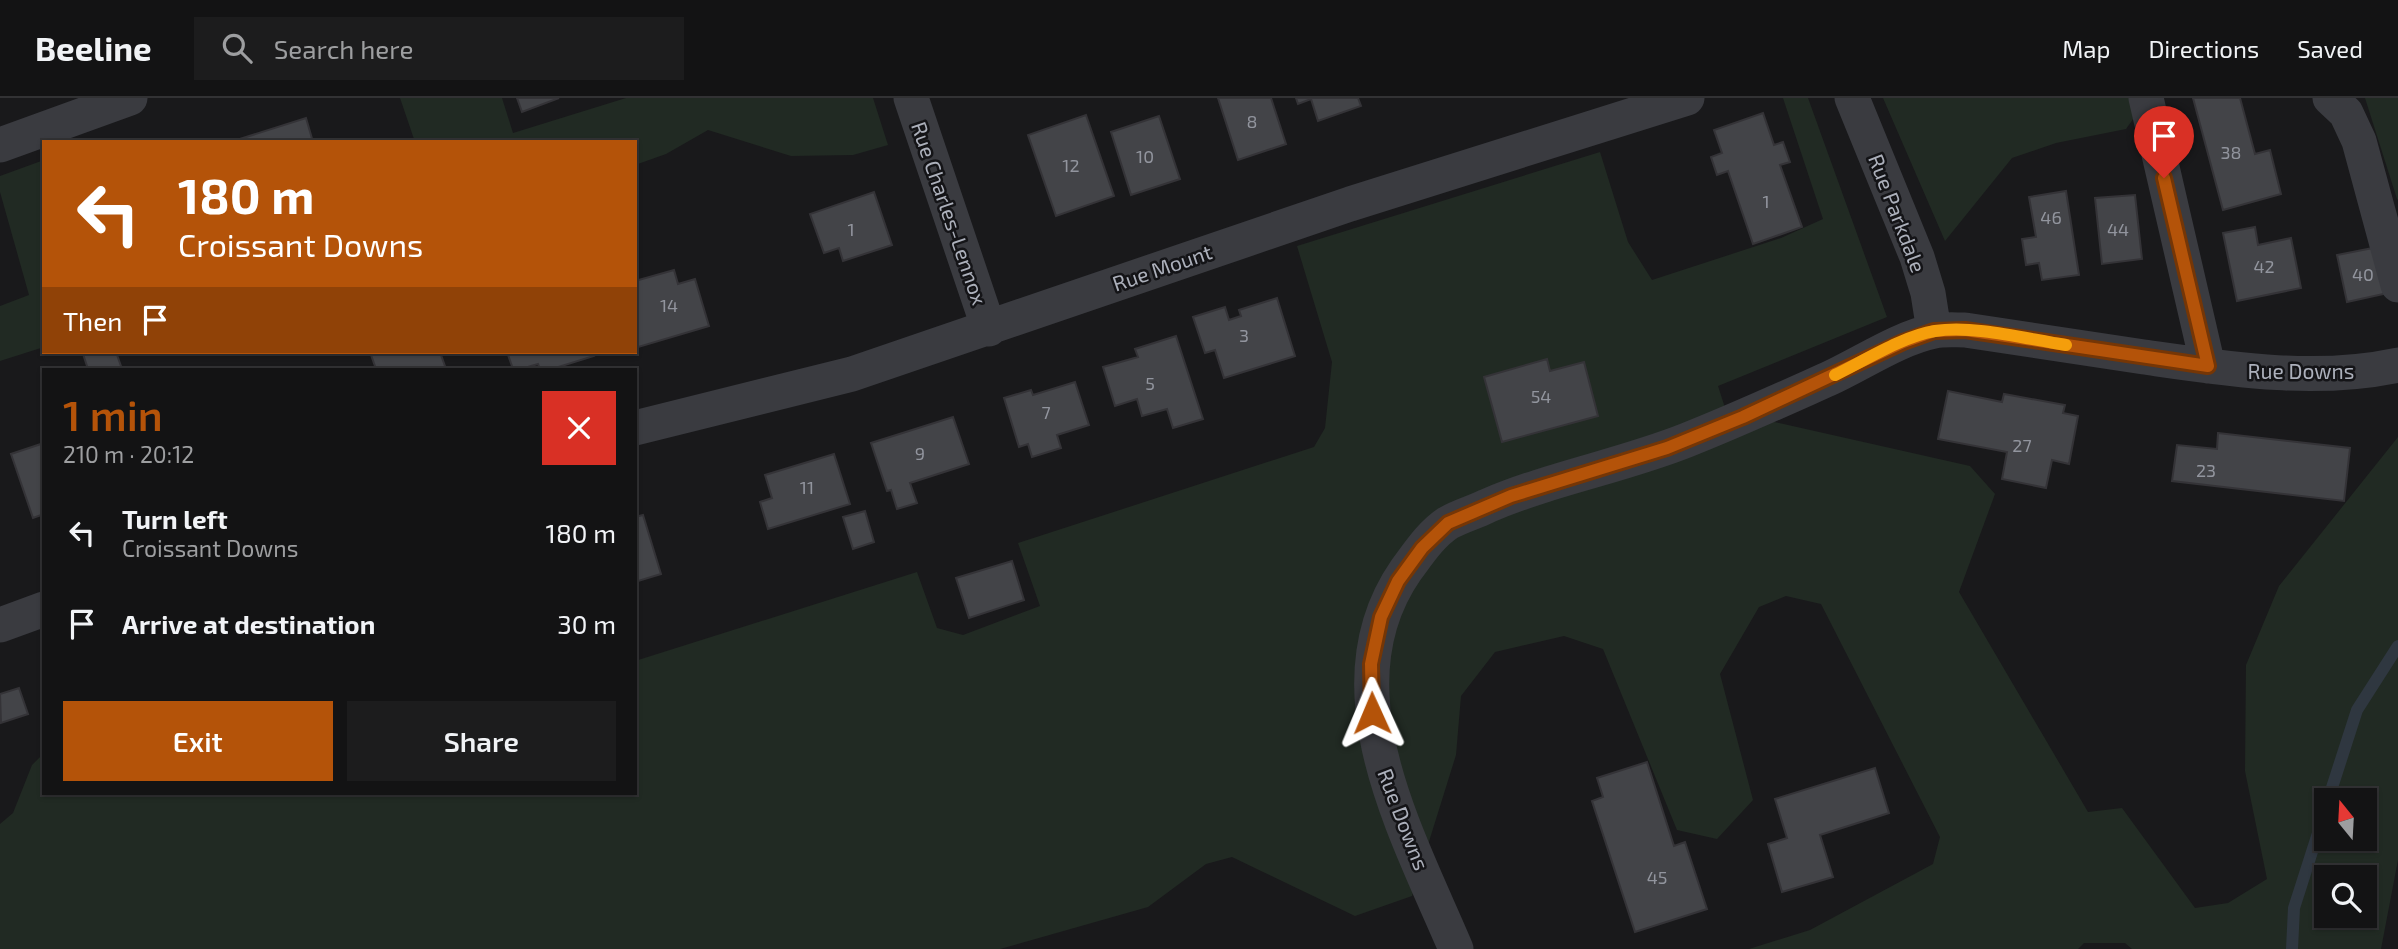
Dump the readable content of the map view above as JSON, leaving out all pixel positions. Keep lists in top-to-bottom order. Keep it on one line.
{"streets":{"street":["Rue Charles-Lennox","Rue Parkdale","Rue Mount","Rue Downs"]},"crossings":[["Rue Charles-Lennox","Rue Mount"],["Rue Parkdale","Rue Downs"]],"house_numbers":["8","38","10","12","1","46","1","44","42","40","14","3","5","54","7","27","9","23","11","45"],"north":"top","page":{"header":"Beeline","search":"Search here","nav":["Map","Directions","Saved"],"turn":["180 m","Croissant Downs"],"then":"Then","heading":["1 min","210 m · 20:12"],"list":[{"name":"Turn left","note":"Croissant Downs","value":"180 m"},{"name":"Arrive at destination","value":"30 m"}],"buttons":["Exit","Share"]}}
